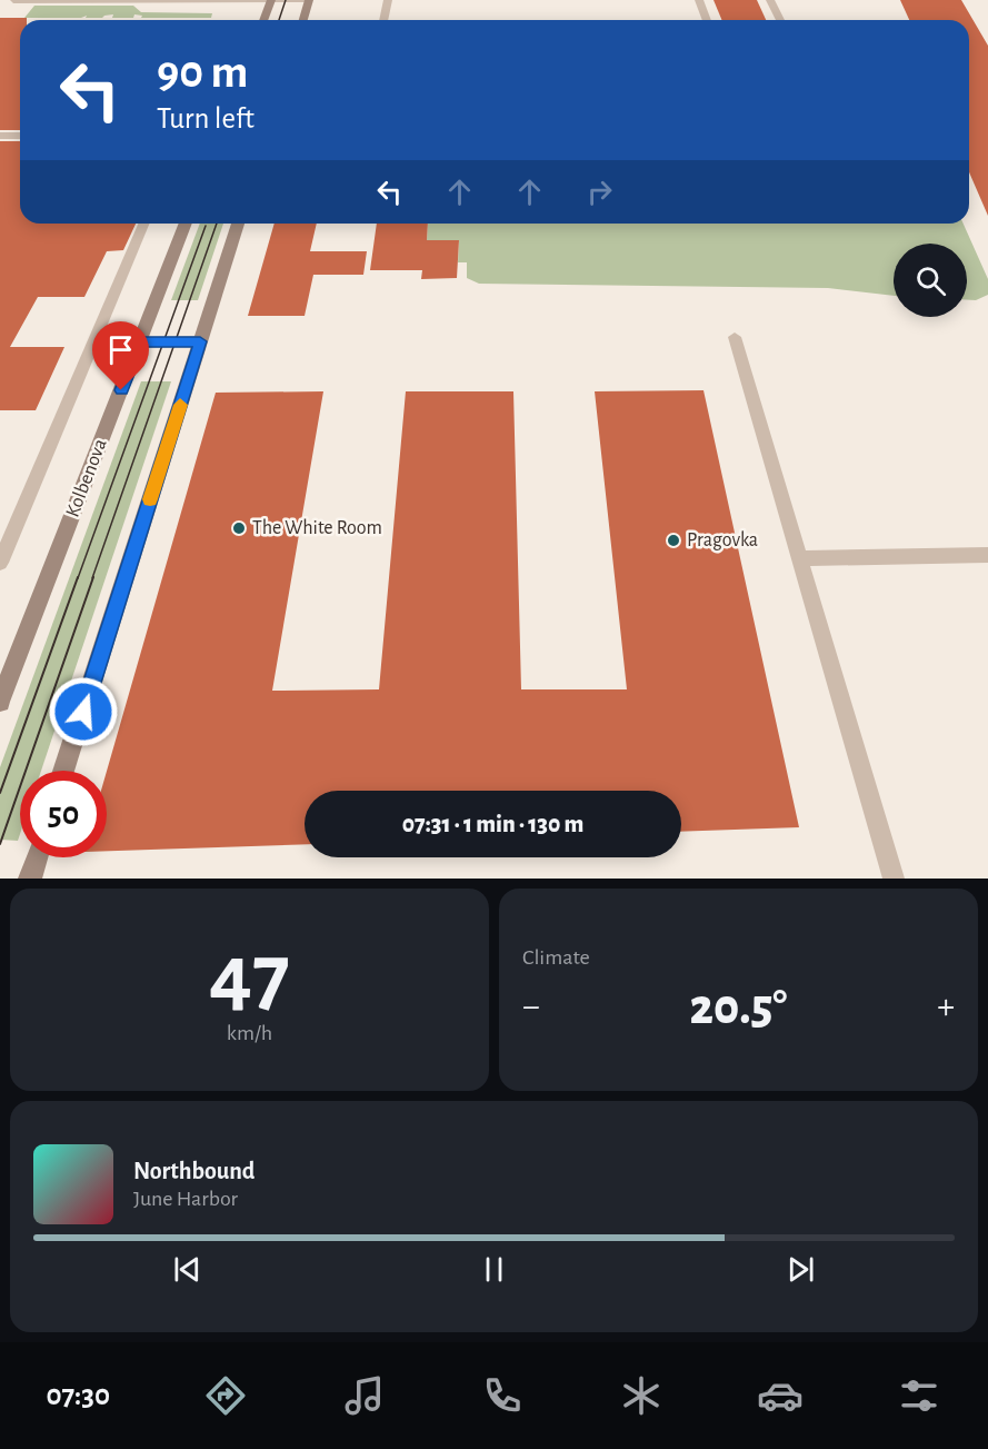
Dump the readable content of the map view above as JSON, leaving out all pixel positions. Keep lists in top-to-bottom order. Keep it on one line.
{"streets":{"main road":["Kolbenova"]},"places":["The White Room","Pragovka"],"page":{"turn":["90 m","Turn left"],"limit":"50","trip":"07:31 · 1 min · 130 m","tile":[["47","km/h"],"Climate"],"heat":["−","20.5°","+"],"song":["Northbound","June Harbor"],"tabs":"07:30"}}
